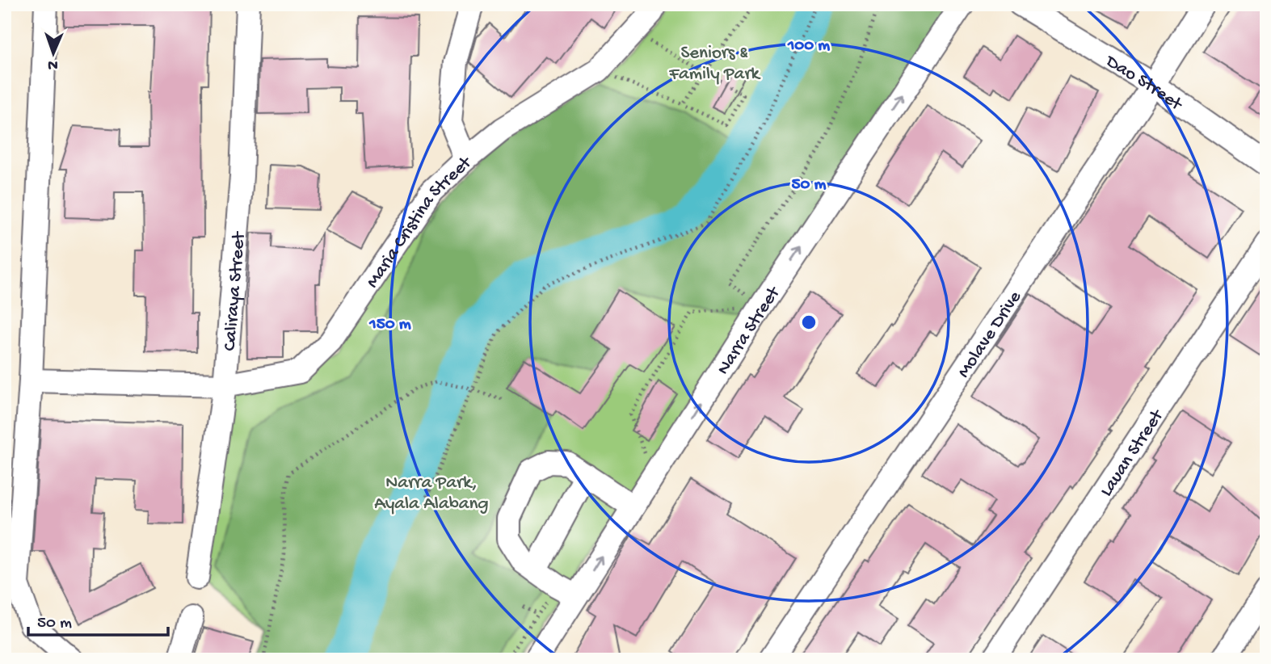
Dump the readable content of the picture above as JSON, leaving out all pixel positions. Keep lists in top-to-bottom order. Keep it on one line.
{"streets":{"street":["Dao Street","Maria Cristina Street","Caliraya Street","Narra Street","Molave Drive","Lauan Street"]},"crossings":[["Dao Street","Molave Drive"],["Maria Cristina Street","Caliraya Street"]],"one_way":["Narra Street"],"parks":["Seniors & Family Park","Narra Park, Ayala Alabang"],"scale_bar":"50 m","north":"bottom","rings":["100 m","50 m","150 m"]}
